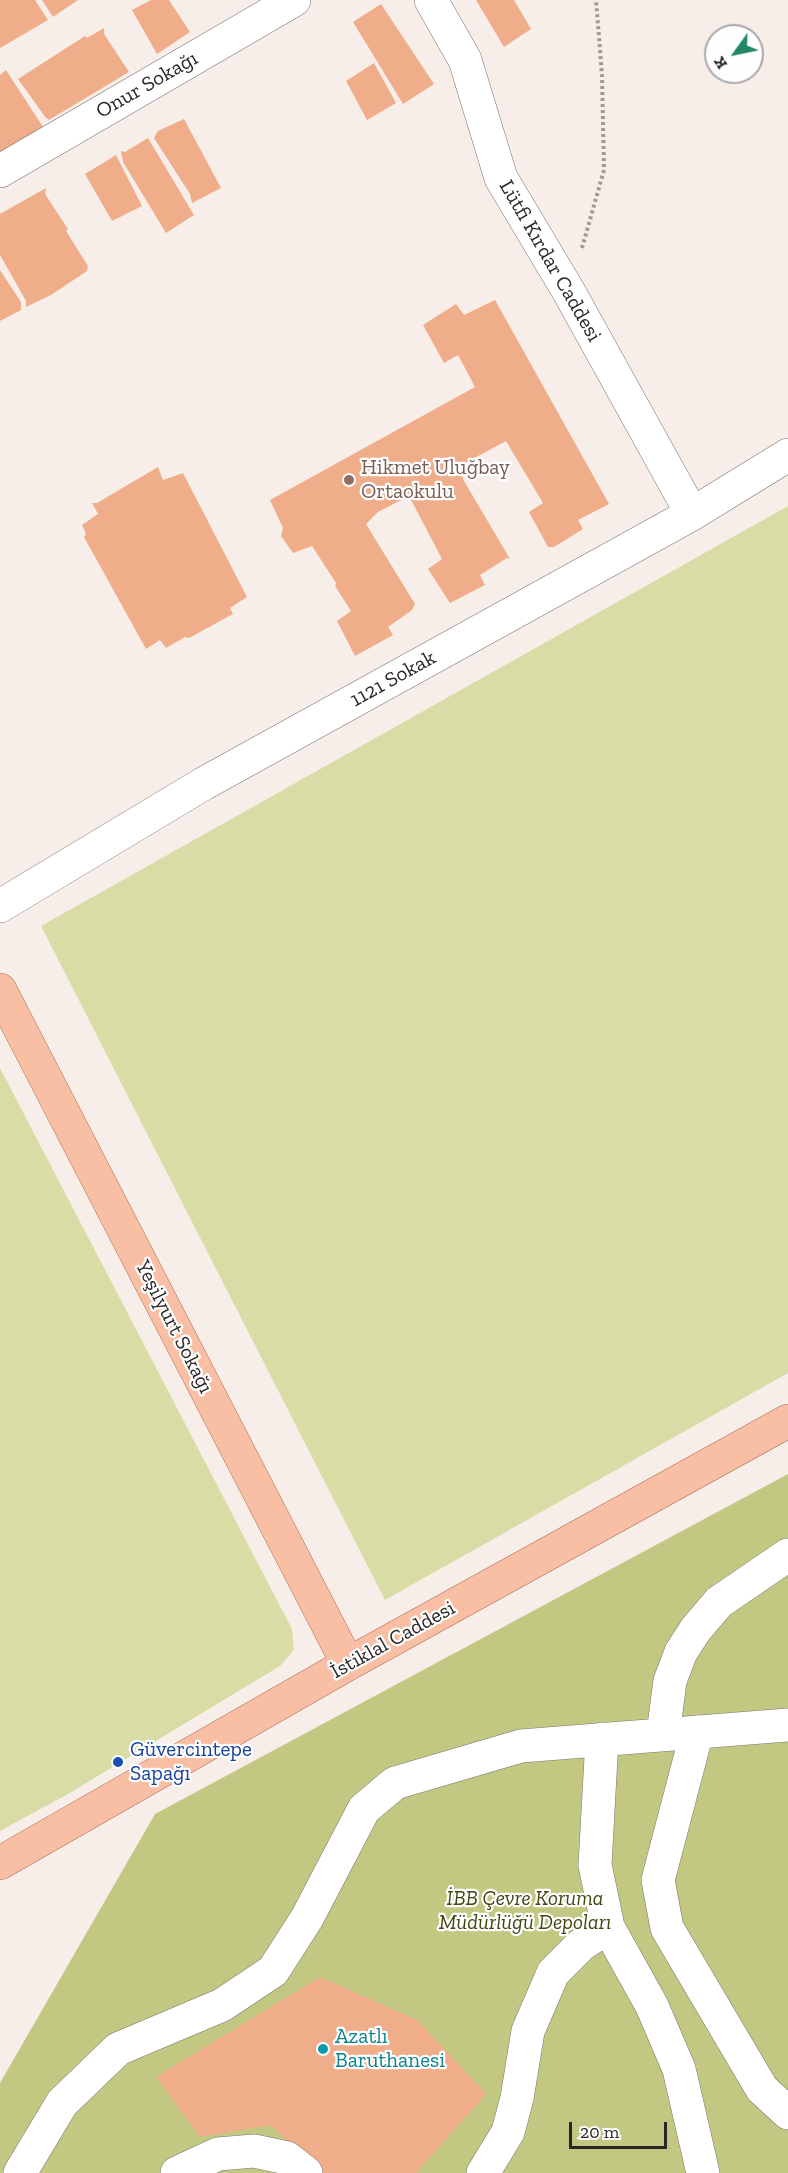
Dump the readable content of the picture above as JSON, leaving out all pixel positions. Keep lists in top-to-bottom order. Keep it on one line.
{"streets":{"main road":["Yeşilyurt Sokağı","İstiklal Caddesi"],"street":["Onur Sokağı","Lütfi Kırdar Caddesi","1121 Sokak"]},"crossings":[["Lütfi Kırdar Caddesi","1121 Sokak"],["Yeşilyurt Sokağı","İstiklal Caddesi"]],"parks":["İBB Çevre Koruma Müdürlüğü Depoları"],"places":["Hikmet Uluğbay Ortaokulu","Güvercintepe Sapağı","Azatlı Baruthanesi"],"scale_bar":"20 m","north":"bottom left"}
